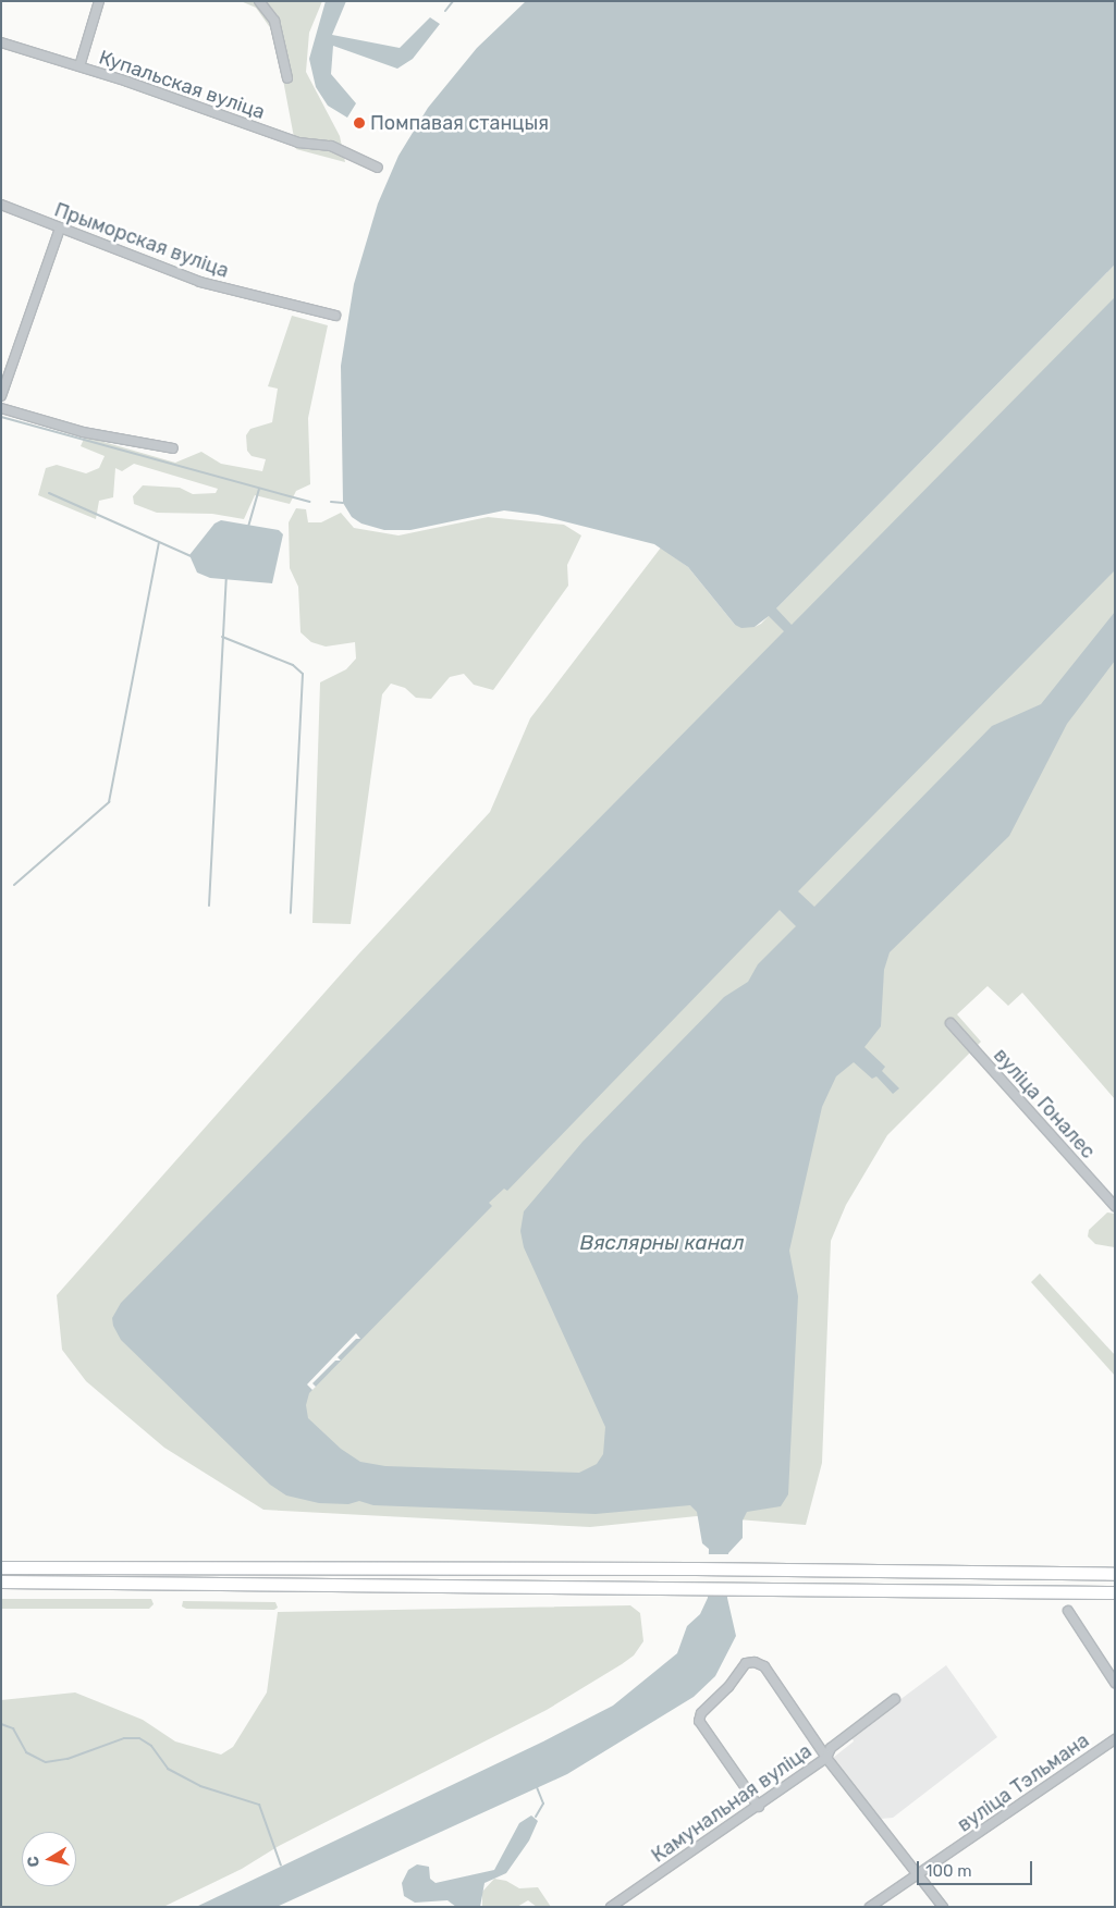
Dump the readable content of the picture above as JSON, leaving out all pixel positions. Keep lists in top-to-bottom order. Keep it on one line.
{"streets":{"street":["Купальская вуліца","Прыморская вуліца","вуліца Гоналес","вуліца Тэльмана","Камунальная вуліца"]},"water":["Вяслярны канал"],"places":["Помпавая станцыя"],"scale_bar":"100 m","north":"left"}
